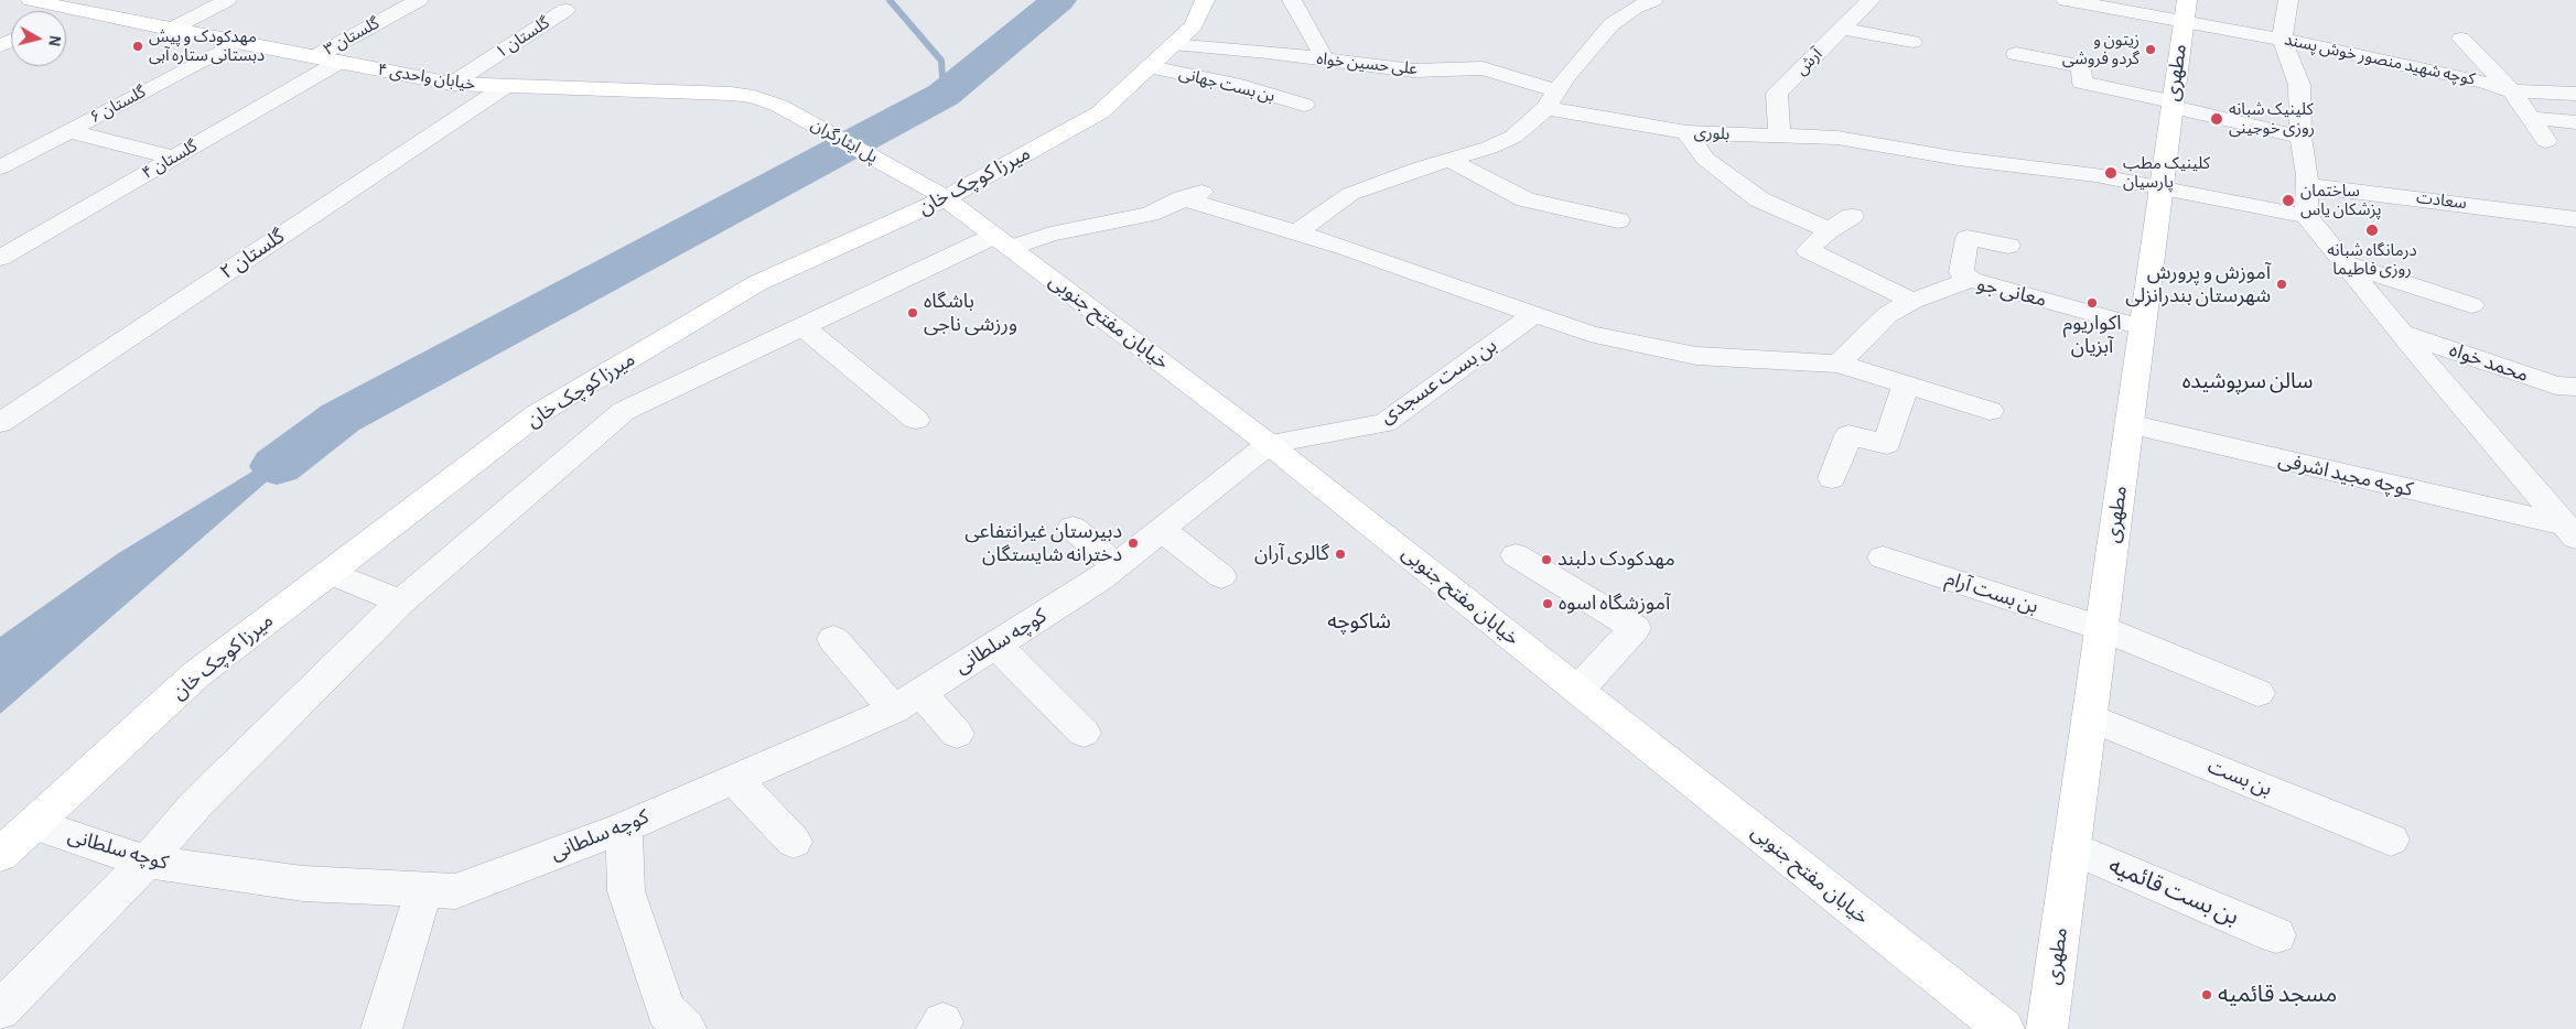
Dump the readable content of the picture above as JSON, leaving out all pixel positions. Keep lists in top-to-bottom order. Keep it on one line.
{"streets":{"main road":["مطهری","خیابان واحدی ۴","پل ایثارگران","میرزا کوچک خان","خیابان مفتح جنوبی"],"street":["گلستان ۳","گلستان ۱","کوچه شهید منصور خوش پسند","آرش","علی حسین خواه","بن بست جهانی","گلستان ۶","بلوری","گلستان ۴","سعادت","گلستان ۲","معانی جو","محمد خواه","بن بست عسجدی","کوچه مجید اشرفی","بن بست آرام","کوچه سلطانی","بن بست","بن بست قائمیه"]},"crossings":[["گلستان ۳","خیابان واحدی ۴"],["گلستان ۱","خیابان واحدی ۴"],["کوچه شهید منصور خوش پسند","مطهری"],["آرش","بلوری"],["علی حسین خواه","بلوری"],["علی حسین خواه","میرزا کوچک خان"],["مطهری","بلوری"],["مطهری","معانی جو"],["مطهری","کوچه مجید اشرفی"],["مطهری","بن بست آرام"],["مطهری","بن بست"],["مطهری","بن بست قائمیه"],["خیابان واحدی ۴","گلستان ۶"],["خیابان واحدی ۴","پل ایثارگران"],["خیابان واحدی ۴","گلستان ۴"],["خیابان واحدی ۴","گلستان ۲"],["بن بست جهانی","میرزا کوچک خان"],["پل ایثارگران","خیابان مفتح جنوبی"],["میرزا کوچک خان","خیابان مفتح جنوبی"],["میرزا کوچک خان","کوچه سلطانی"],["خیابان مفتح جنوبی","بن بست عسجدی"],["خیابان مفتح جنوبی","کوچه سلطانی"],["بن بست عسجدی","کوچه سلطانی"]],"districts":["سالن سرپوشیده","شاکوچه"],"places":["مهدکودک و پیش دبستانی ستاره آبی","زیتون و گردو فروشی","کلینیک شبانه روزی خوجینی","کلینیک مطب پارسیان","ساختمان پزشکان یاس","درمانگاه شبانه روزی فاطیما","آموزش و پرورش شهرستان بندرانزلی","اکواریوم آبزیان","باشگاه ورزشی ناجی","دبیرستان غیرانتفاعی دخترانه شایستگان","گالری آران","مهدکودک دلبند","آموزشگاه اسوه","مسجد قائمیه"],"north":"right"}
